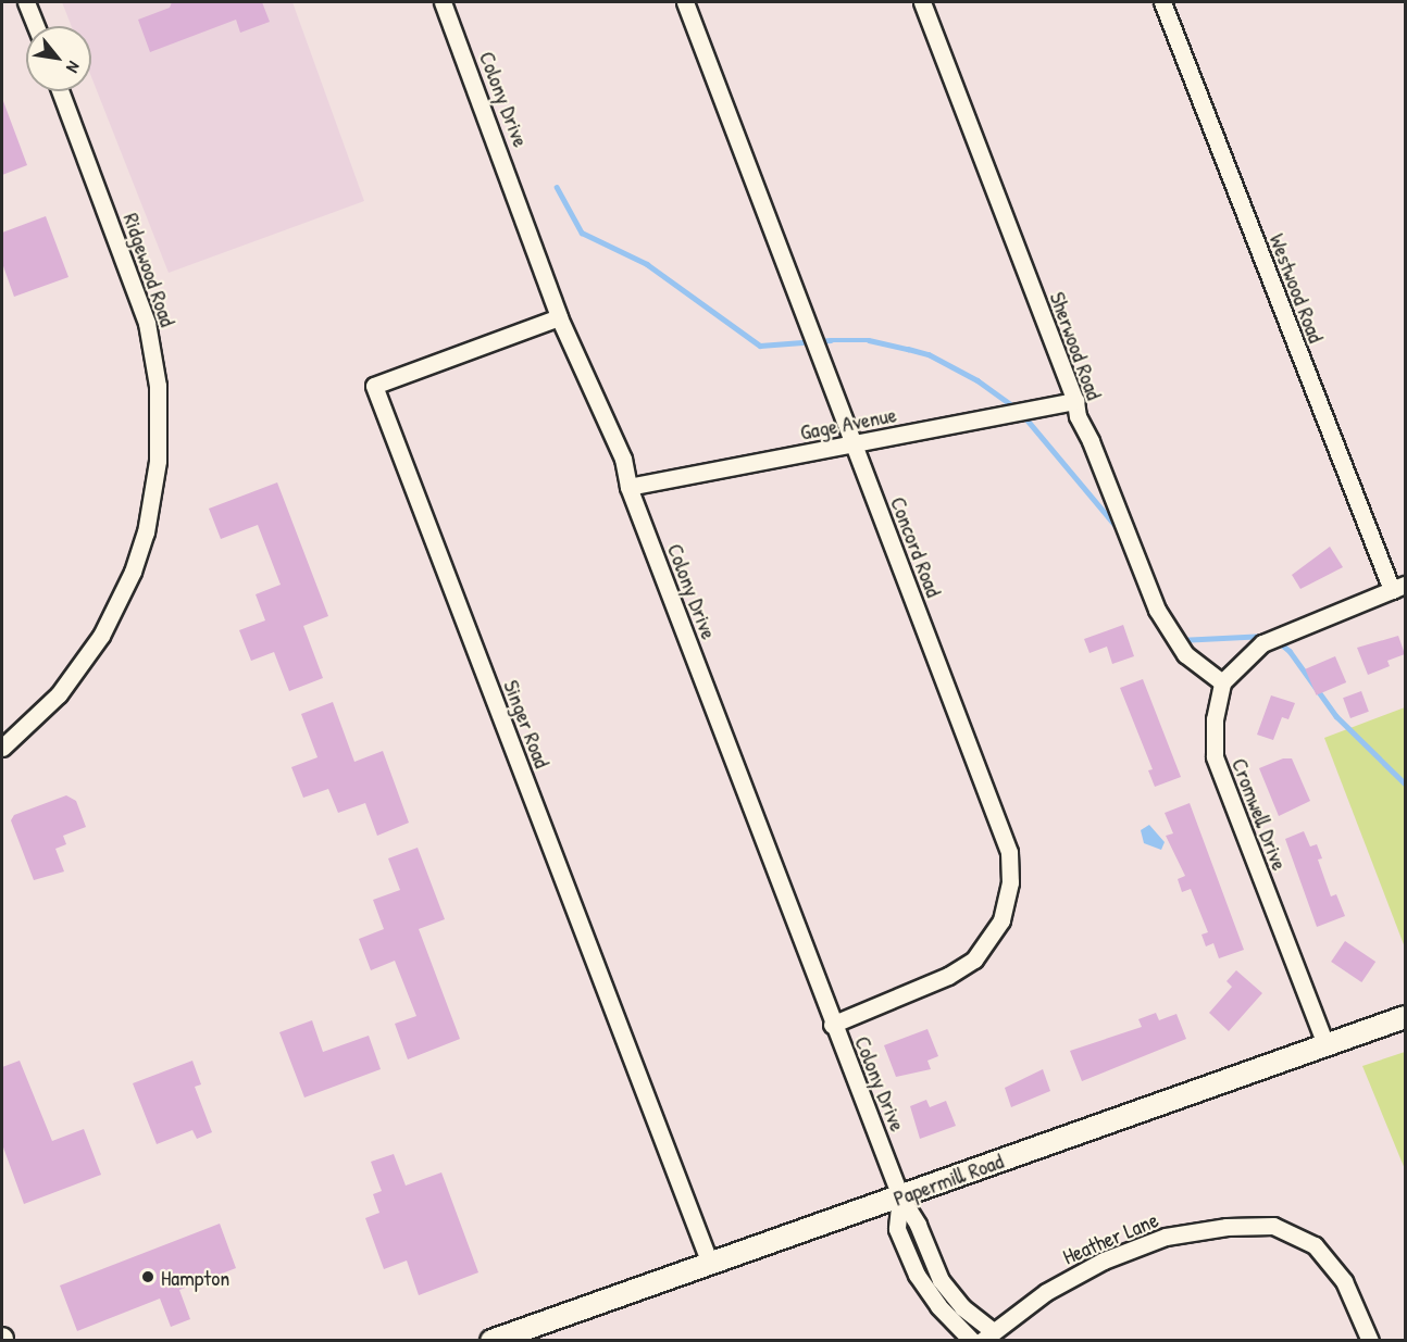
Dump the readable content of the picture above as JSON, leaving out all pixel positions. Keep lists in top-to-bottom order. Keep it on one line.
{"streets":{"main road":["Papermill Road"],"street":["Colony Drive","Ridgewood Road","Westwood Road","Sherwood Road","Gage Avenue","Concord Road","Singer Road","Cromwell Drive","Heather Lane"]},"crossings":[["Colony Drive","Gage Avenue"],["Colony Drive","Concord Road"],["Colony Drive","Singer Road"],["Colony Drive","Papermill Road"],["Colony Drive","Heather Lane"],["Sherwood Road","Gage Avenue"],["Sherwood Road","Cromwell Drive"],["Gage Avenue","Concord Road"],["Singer Road","Papermill Road"],["Cromwell Drive","Papermill Road"]],"places":["Hampton"],"north":"bottom right"}
